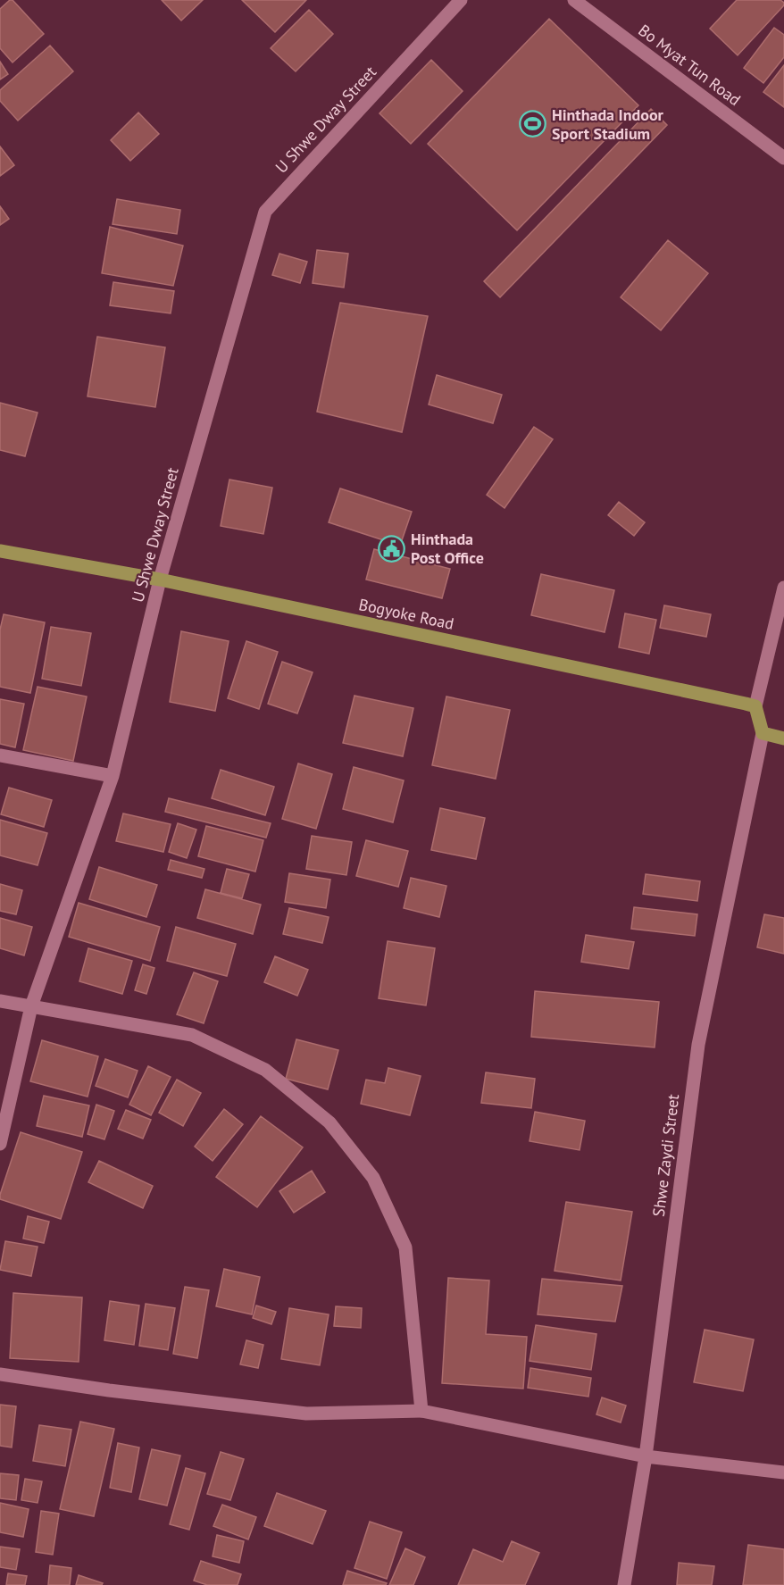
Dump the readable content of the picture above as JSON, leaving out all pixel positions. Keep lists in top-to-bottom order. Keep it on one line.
{"streets":{"main road":["Bogyoke Road"],"street":["Bo Myat Tun Road","U Shwe Dway Street","Shwe Zaydi Street"]},"crossings":[["U Shwe Dway Street","Bogyoke Road"]],"places":{"sports":["Hinthada Indoor Sport Stadium"],"public building":["Hinthada Post Office"]}}
